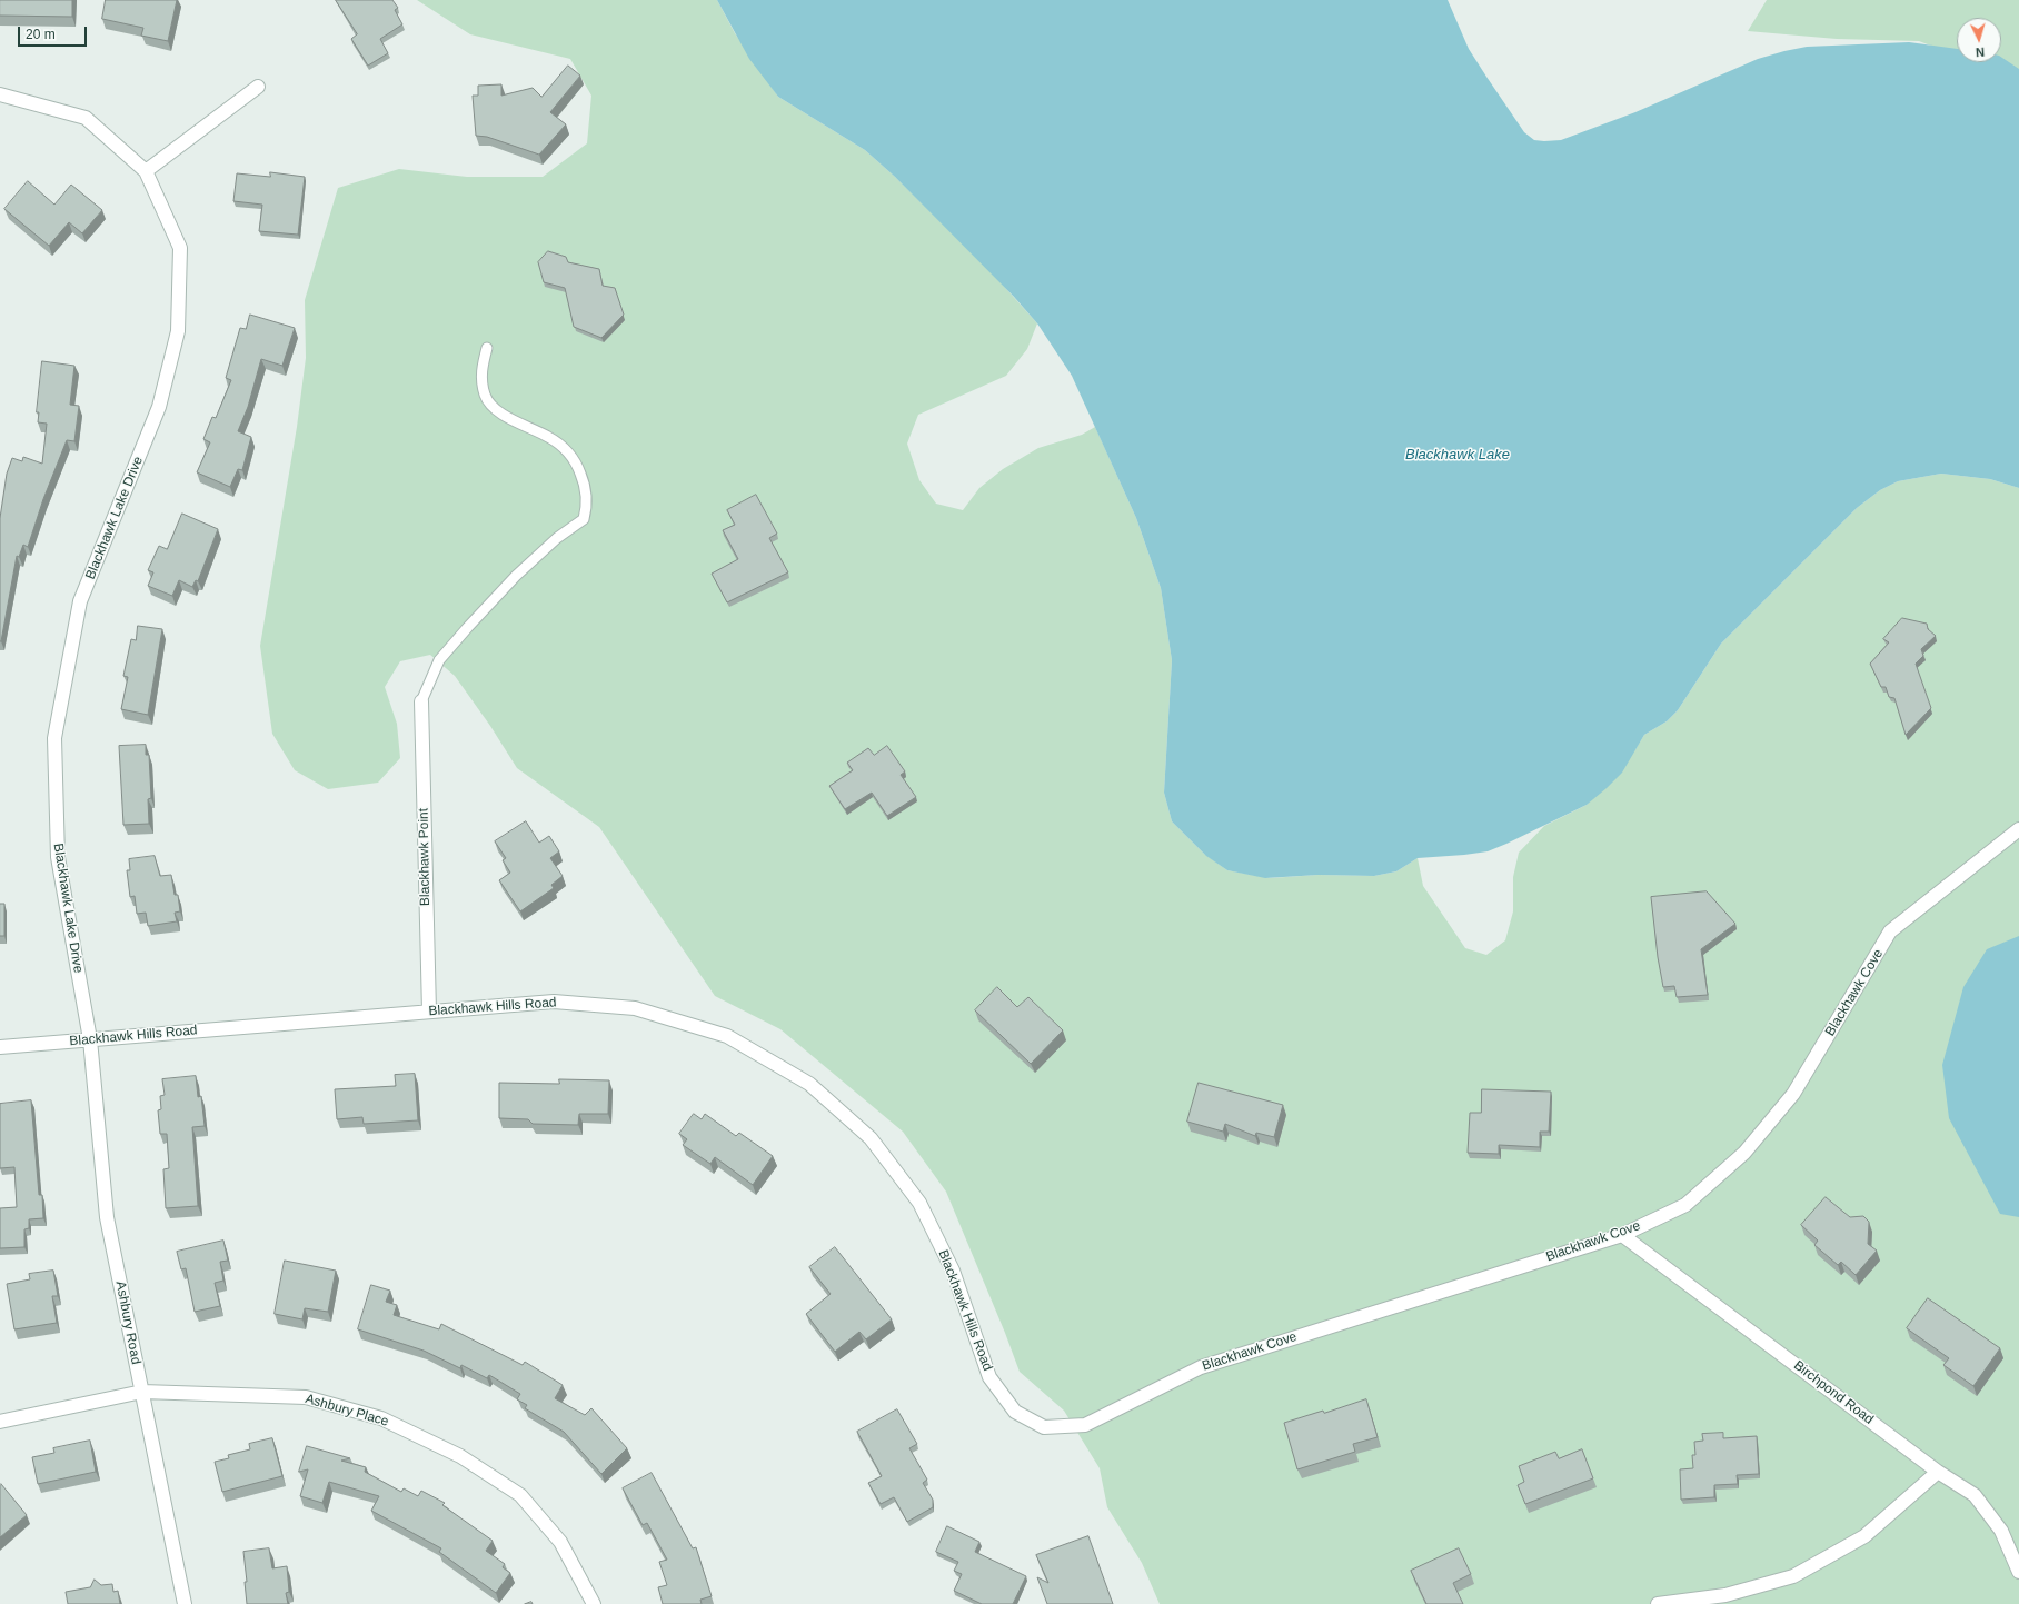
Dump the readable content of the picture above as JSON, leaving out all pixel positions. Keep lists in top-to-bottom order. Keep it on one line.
{"streets":{"street":["Blackhawk Lake Drive","Blackhawk Point","Blackhawk Cove","Blackhawk Hills Road","Ashbury Road","Birchpond Road","Ashbury Place"]},"crossings":[["Blackhawk Lake Drive","Blackhawk Hills Road"],["Blackhawk Lake Drive","Ashbury Road"],["Blackhawk Point","Blackhawk Hills Road"],["Blackhawk Cove","Blackhawk Hills Road"],["Blackhawk Cove","Birchpond Road"],["Blackhawk Hills Road","Ashbury Road"],["Ashbury Road","Ashbury Place"]],"water":["Blackhawk Lake"],"scale_bar":"20 m","north":"bottom"}
